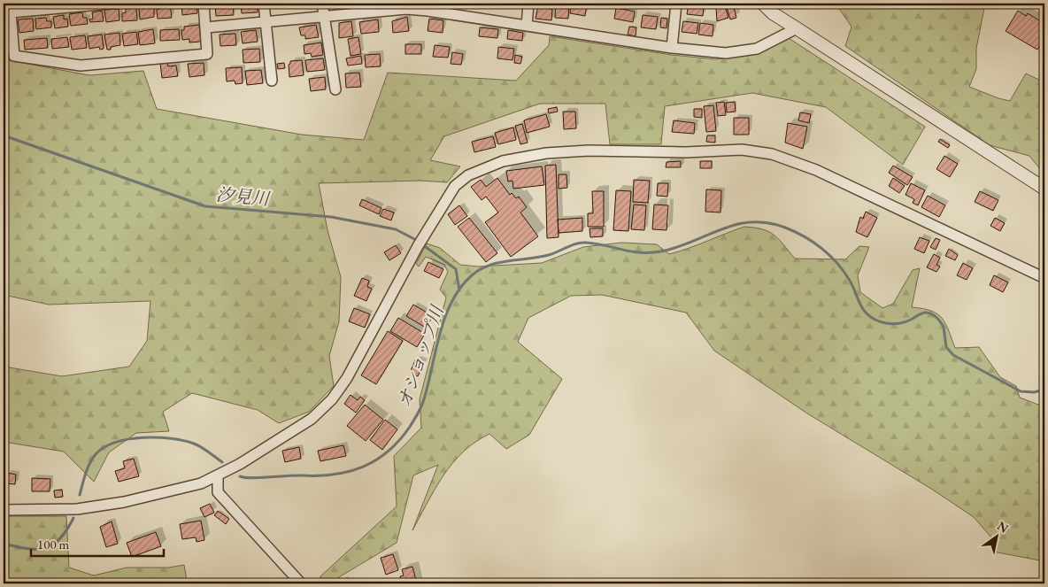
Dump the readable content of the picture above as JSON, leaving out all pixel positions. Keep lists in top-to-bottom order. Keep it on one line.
{"water":["汐見川","オショップ川"],"scale_bar":"100 m","north":"top right"}
